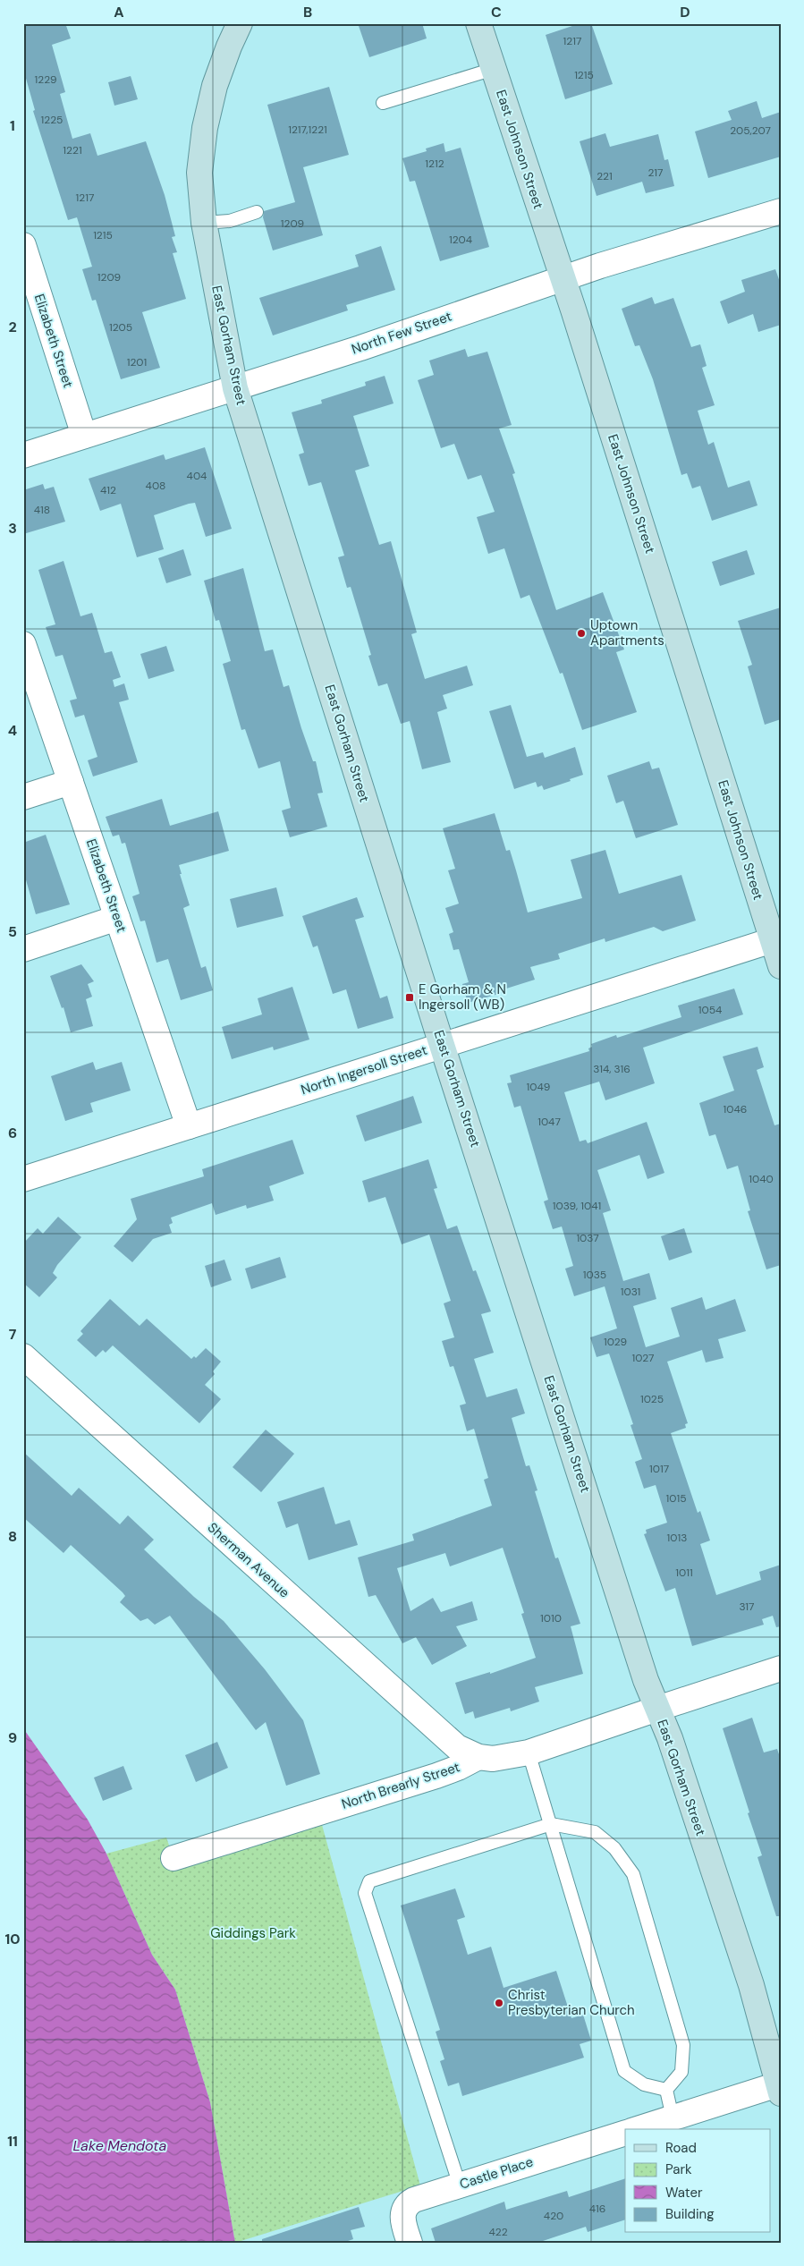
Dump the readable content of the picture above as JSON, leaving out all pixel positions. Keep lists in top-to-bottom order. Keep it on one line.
{"streets":{"main road":["East Johnson Street","East Gorham Street"],"street":["North Few Street","Elizabeth Street","North Ingersoll Street","Sherman Avenue","North Brearly Street","Castle Place"]},"crossings":[["East Johnson Street","North Few Street"],["East Johnson Street","North Ingersoll Street"],["North Few Street","Elizabeth Street"],["North Few Street","East Gorham Street"],["Elizabeth Street","North Ingersoll Street"],["East Gorham Street","North Ingersoll Street"],["East Gorham Street","North Brearly Street"],["Sherman Avenue","North Brearly Street"]],"water":["Lake Mendota"],"parks":["Giddings Park"],"places":{"other":["Uptown Apartments","Christ Presbyterian Church"],"transit":["E Gorham & N Ingersoll (WB)"]},"house_numbers":["1217","1215","1229","1225","1217,1221","205,207","1221","1212","217","221","1217","1209","1215","1204","1209","1205","1201","404","408","412","418","1054","314, 316","1049","1046","1047","1040","1039, 1041","1037","1035","1031","1029","1027","1025","1017","1015","1013","1011","317","1010","416","420","422"],"legend":["Road","Park","Water","Building"],"grid":{"columns":["A","B","C","D"],"rows":["1","2","3","4","5","6","7","8","9","10","11"]}}
